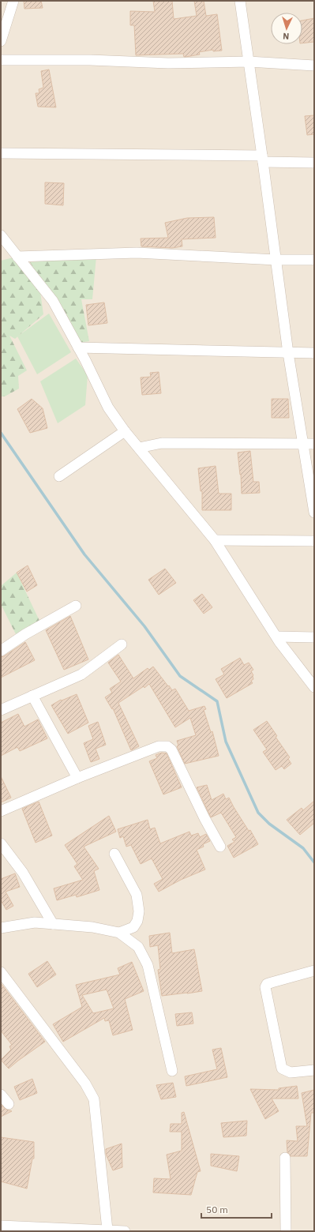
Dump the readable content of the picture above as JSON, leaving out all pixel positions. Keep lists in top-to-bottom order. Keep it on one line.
{"scale_bar":"50 m","north":"bottom"}
